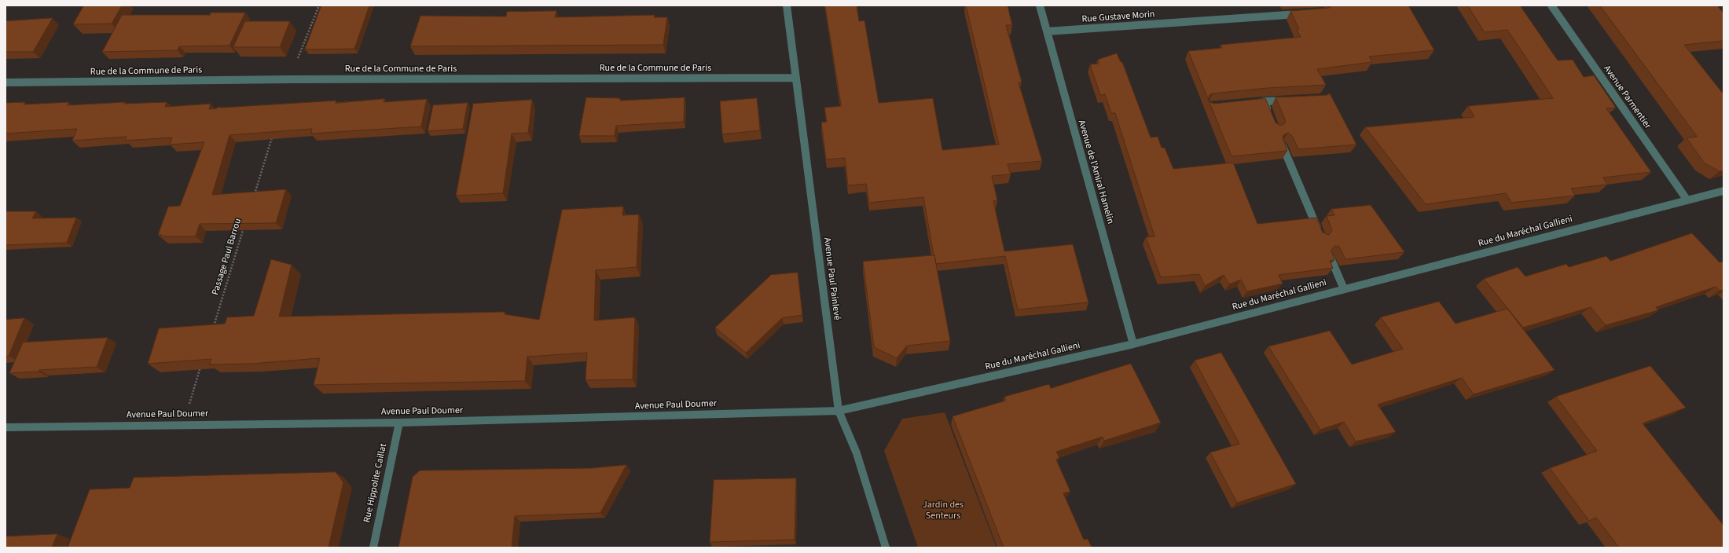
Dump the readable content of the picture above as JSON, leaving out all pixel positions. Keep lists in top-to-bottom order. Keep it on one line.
{"streets":{"street":["Rue Gustave Morin","Rue de la Commune de Paris","Avenue Parmentier","Avenue de l'Amiral Hamelin","Rue du Maréchal Gallieni","Avenue Paul Painlevé","Avenue Paul Doumer","Rue Hippolite Caillat"],"path":["Passage Paul Barrou"]},"crossings":[["Rue Gustave Morin","Avenue de l'Amiral Hamelin"],["Rue de la Commune de Paris","Avenue Paul Painlevé"],["Avenue Parmentier","Rue du Maréchal Gallieni"],["Avenue de l'Amiral Hamelin","Rue du Maréchal Gallieni"],["Rue du Maréchal Gallieni","Avenue Paul Painlevé"],["Rue du Maréchal Gallieni","Avenue Paul Doumer"],["Avenue Paul Painlevé","Avenue Paul Doumer"],["Avenue Paul Doumer","Rue Hippolite Caillat"]],"parks":["Jardin des Senteurs"]}
